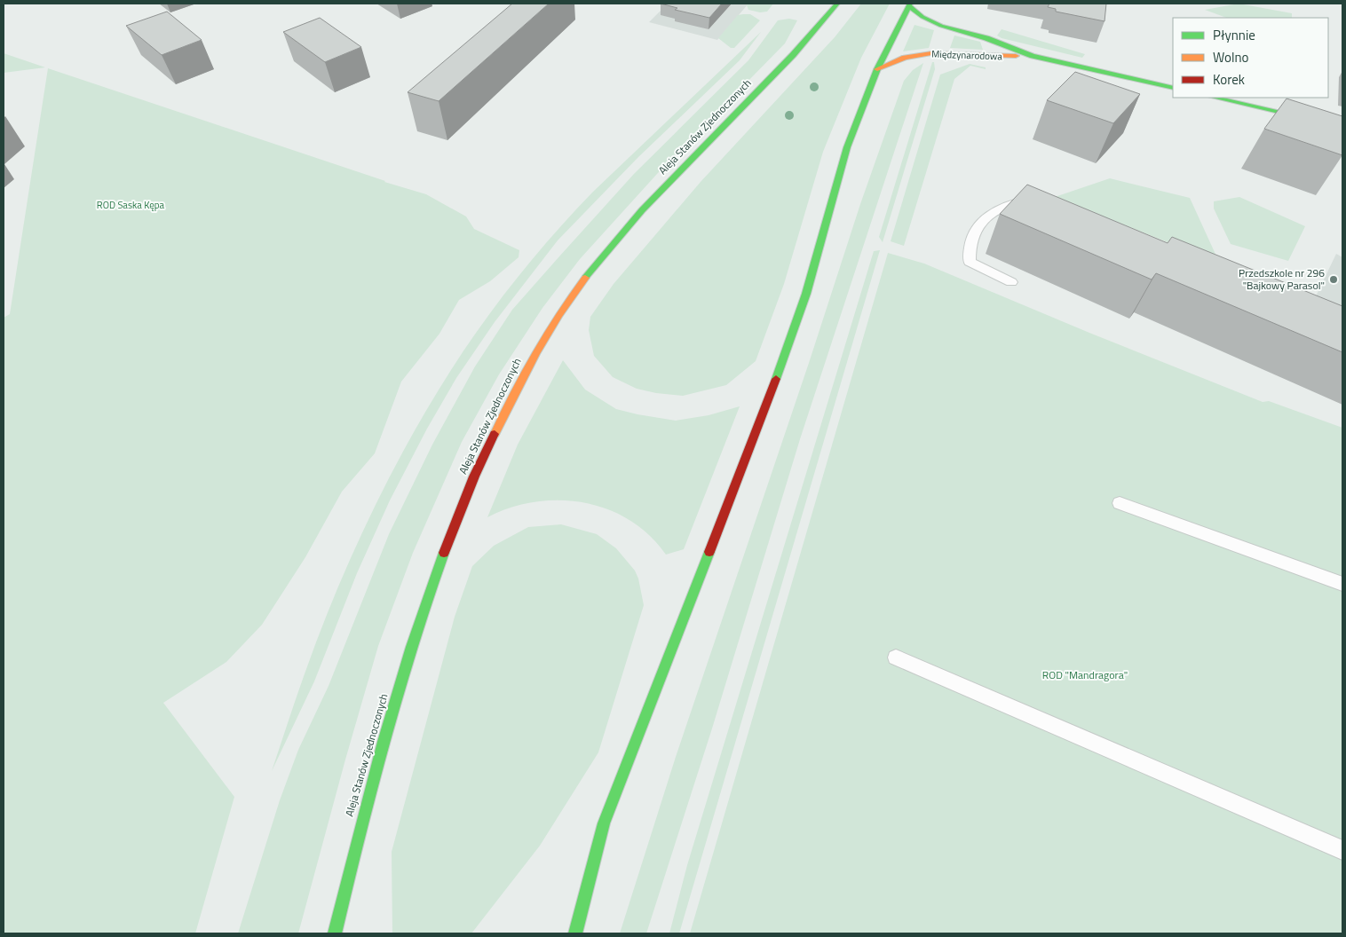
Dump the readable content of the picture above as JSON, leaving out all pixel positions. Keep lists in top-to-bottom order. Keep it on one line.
{"streets":{"main road":["Międzynarodowa","Aleja Stanów Zjednoczonych"]},"parks":["ROD Saska Kępa","ROD \"Mandragora\""],"places":["Przedszkole nr 296 \"Bajkowy Parasol\""],"legend":["Płynnie","Wolno","Korek"]}
